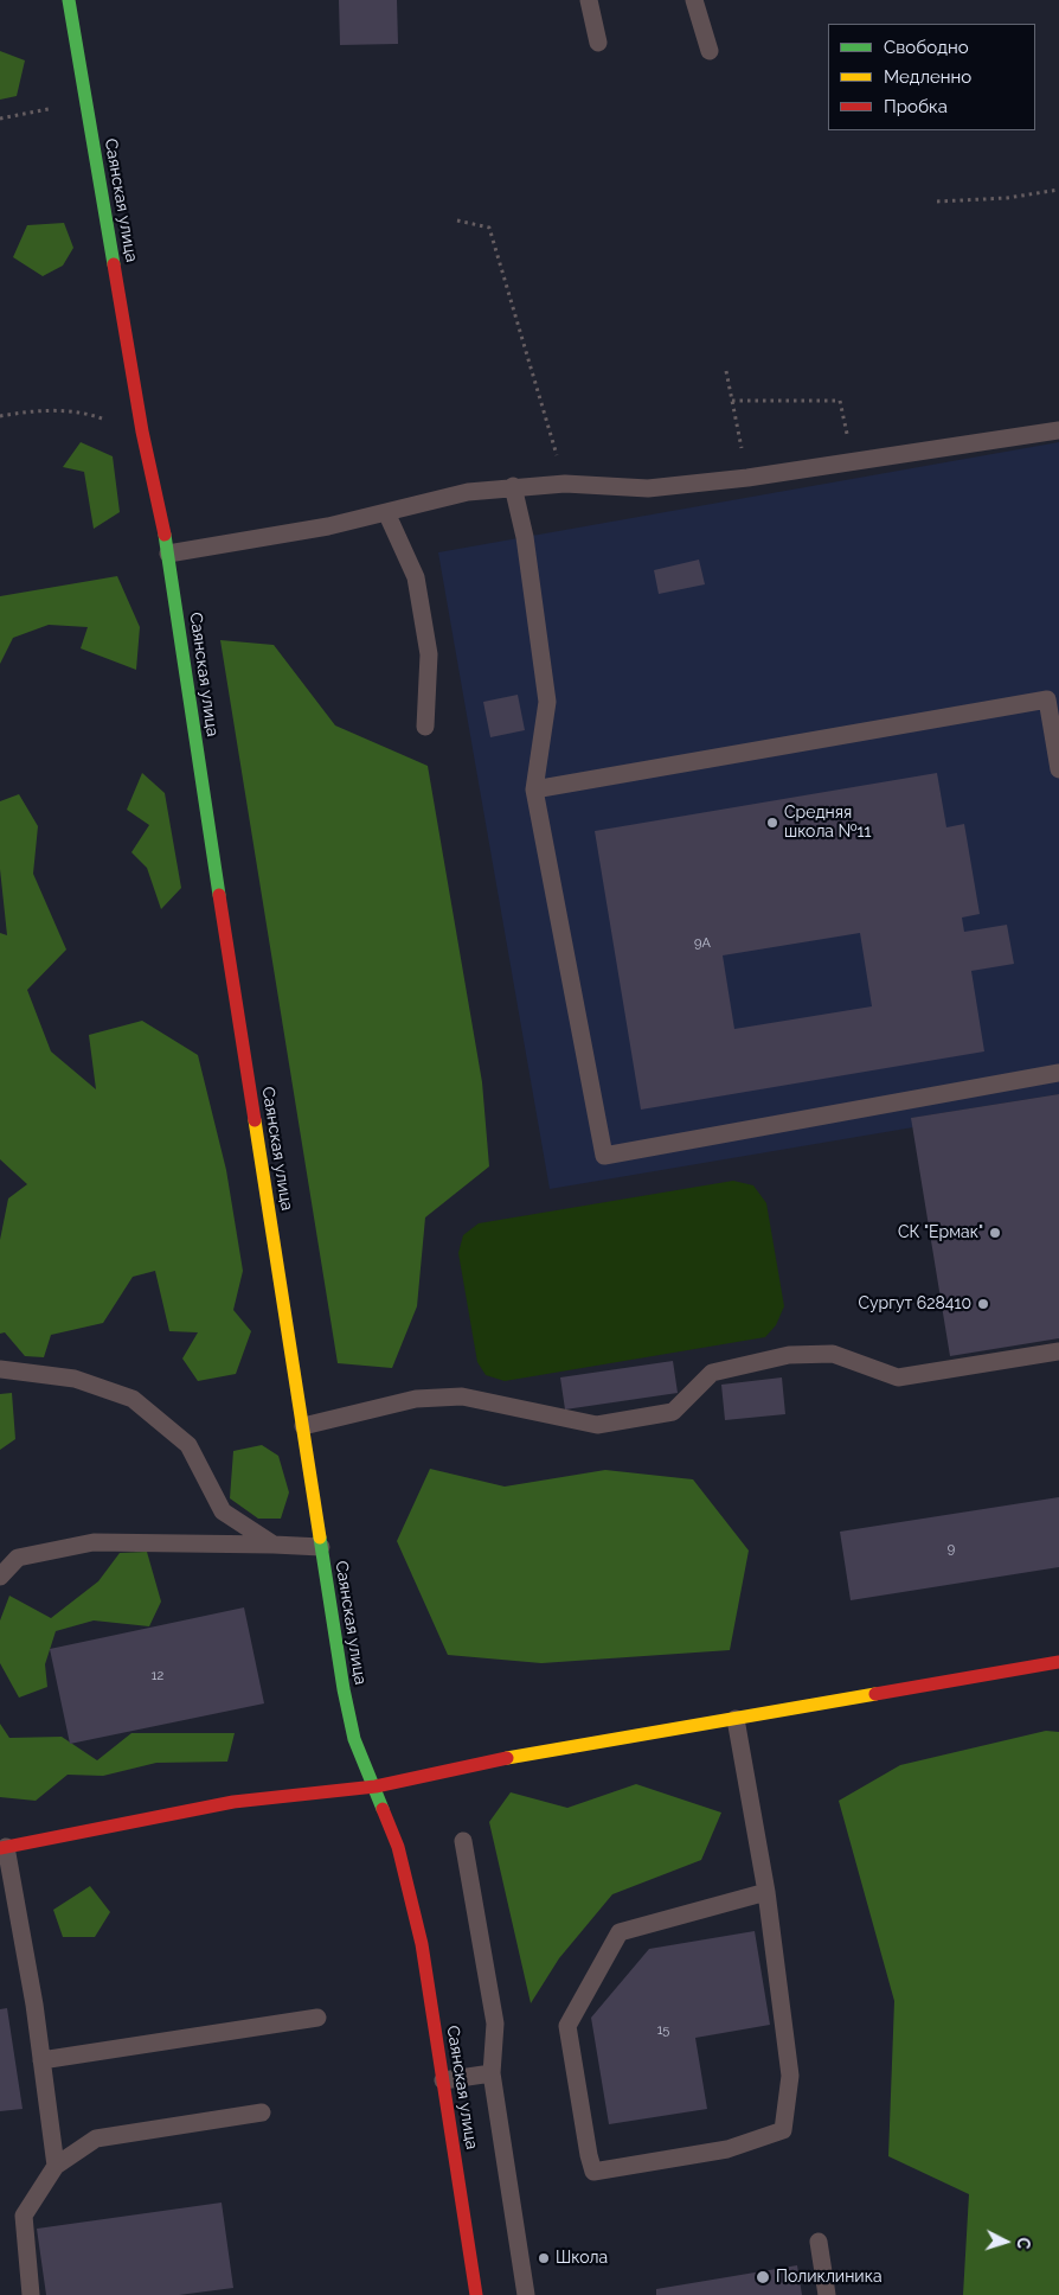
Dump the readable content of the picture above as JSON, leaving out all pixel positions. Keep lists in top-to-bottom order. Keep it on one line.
{"streets":{"street":["Саянская улица"]},"places":["Средняя школа №11","СК \"Ермак\"","Сургут 628410","Школа","Поликлиника"],"house_numbers":["9А","9","12","15"],"legend":["Свободно","Медленно","Пробка"],"north":"right"}
